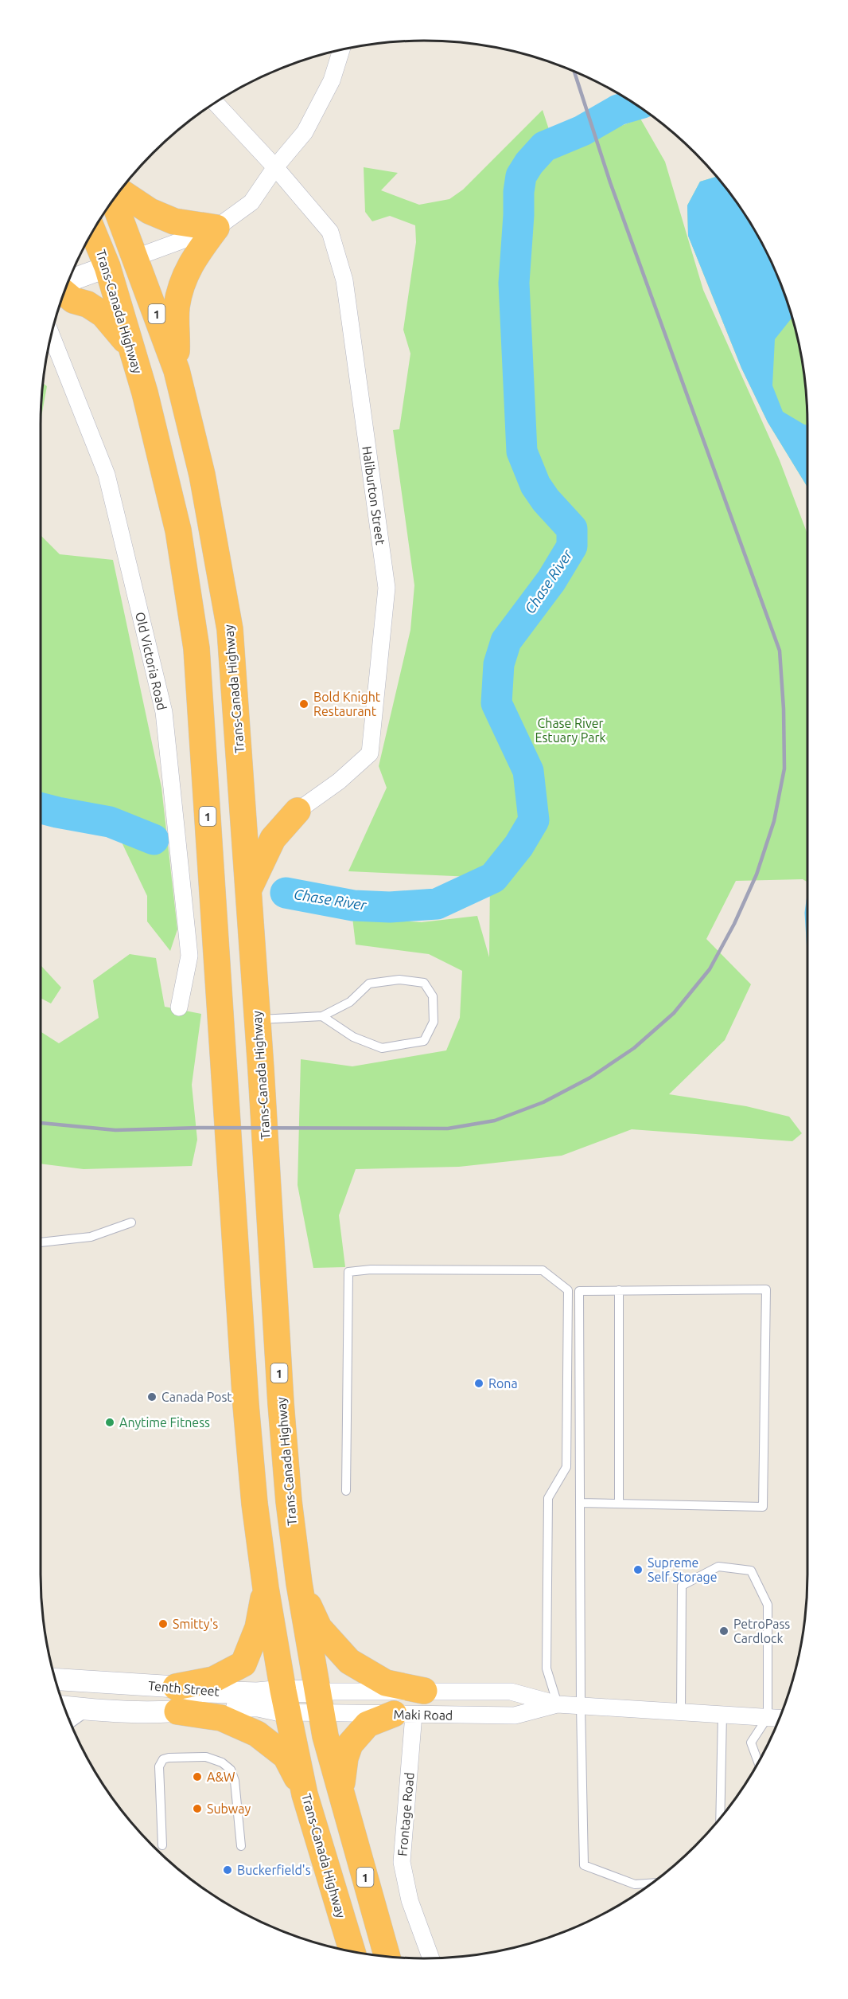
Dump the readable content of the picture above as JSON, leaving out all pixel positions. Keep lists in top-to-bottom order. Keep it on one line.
{"streets":{"highway":["Trans-Canada Highway","1"],"street":["Haliburton Street","Old Victoria Road","Tenth Street","Maki Road","Frontage Road"]},"crossings":[["Trans-Canada Highway","Tenth Street"],["Trans-Canada Highway","Maki Road"],["Tenth Street","Maki Road"],["Maki Road","Frontage Road"]],"water":["Chase River"],"parks":["Chase River Estuary Park"],"places":["Bold Knight Restaurant","Rona","Canada Post","Anytime Fitness","Supreme Self Storage","Smitty's","PetroPass Cardlock","A&W","Subway","Buckerfield's"]}
